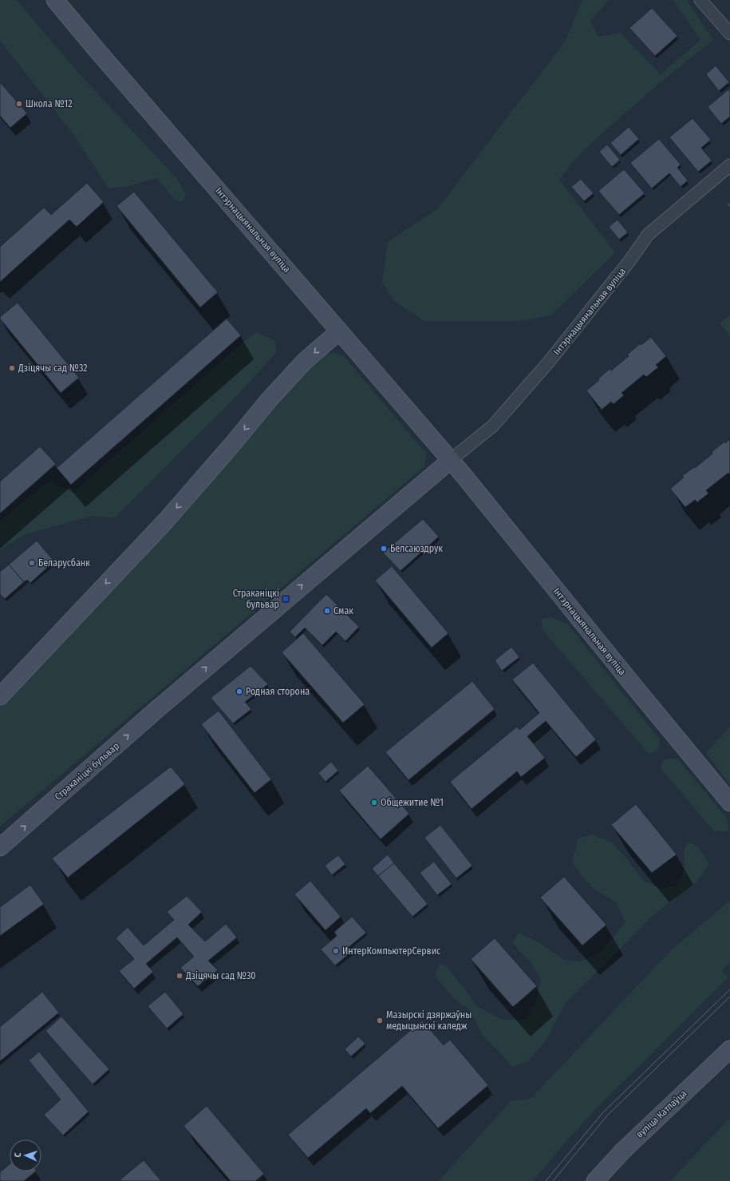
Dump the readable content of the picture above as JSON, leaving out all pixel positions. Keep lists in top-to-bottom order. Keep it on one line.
{"streets":{"main road":["Інтэрнацыянальная вуліца","Страканіцкі бульвар","вуліца Катлаўца"]},"crossings":[["Інтэрнацыянальная вуліца","Страканіцкі бульвар"]],"places":{"other":["Школа №12","Дзіцячы сад №32","Белсаюздрук","Беларусбанк","Смак","Родная сторона","Общежитие №1","ИнтерКомпьютерСервис","Дзіцячы сад №30","Мазырскі дзяржаўны медыцынскі каледж"],"transit":["Страканіцкі бульвар"]},"north":"left"}
